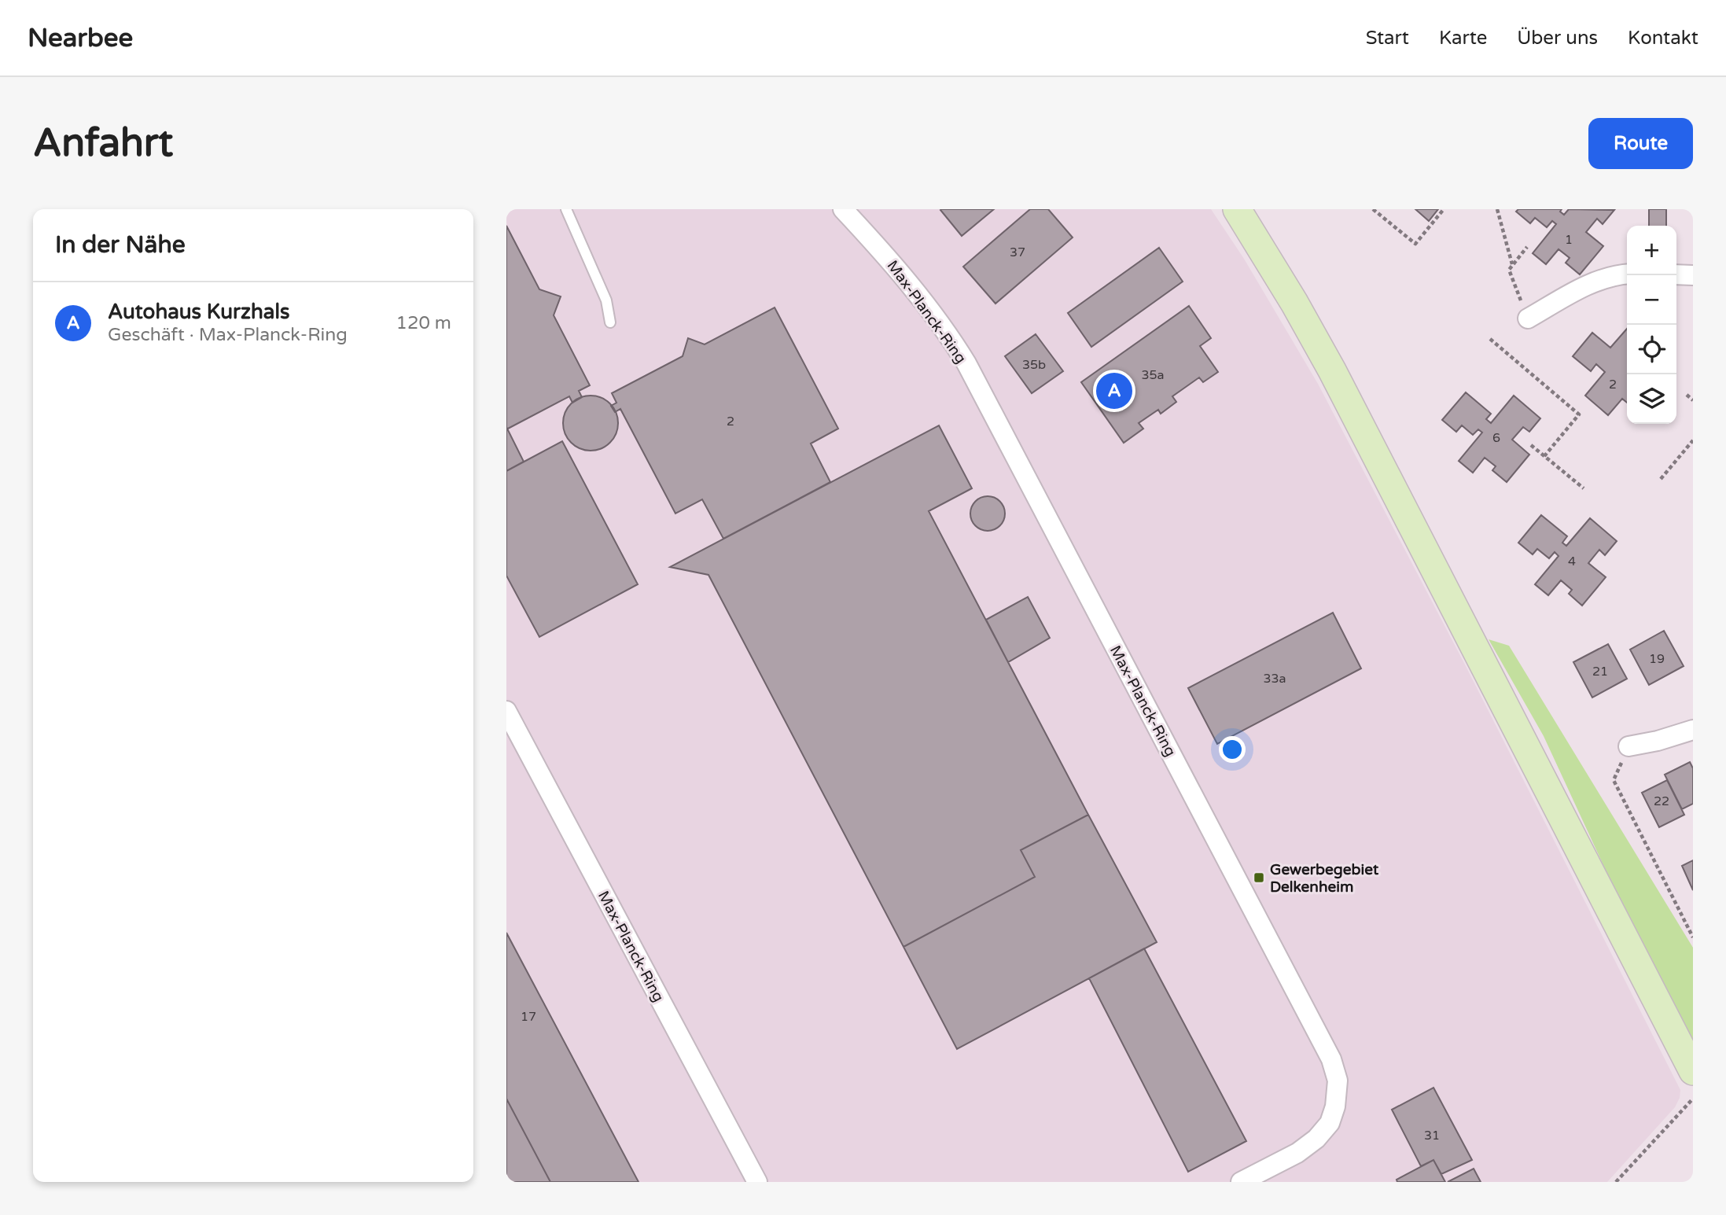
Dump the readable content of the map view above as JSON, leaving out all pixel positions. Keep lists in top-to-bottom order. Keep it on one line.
{"streets":{"street":["Max-Planck-Ring"]},"places":{"transit":["Gewerbegebiet Delkenheim"]},"house_numbers":["1","37","35b","35a","2","2","6","4","19","21","33a","22","17","31"],"page":{"header":"Nearbee","nav":["Start","Karte","Über uns","Kontakt"],"buttons":"Route","title":"Anfahrt","heading":"In der Nähe","map_buttons":["+","−"],"list":[{"mark":"A","name":"Autohaus Kurzhals","note":"Geschäft · Max-Planck-Ring","value":"120 m"}],"pins":"A"}}
